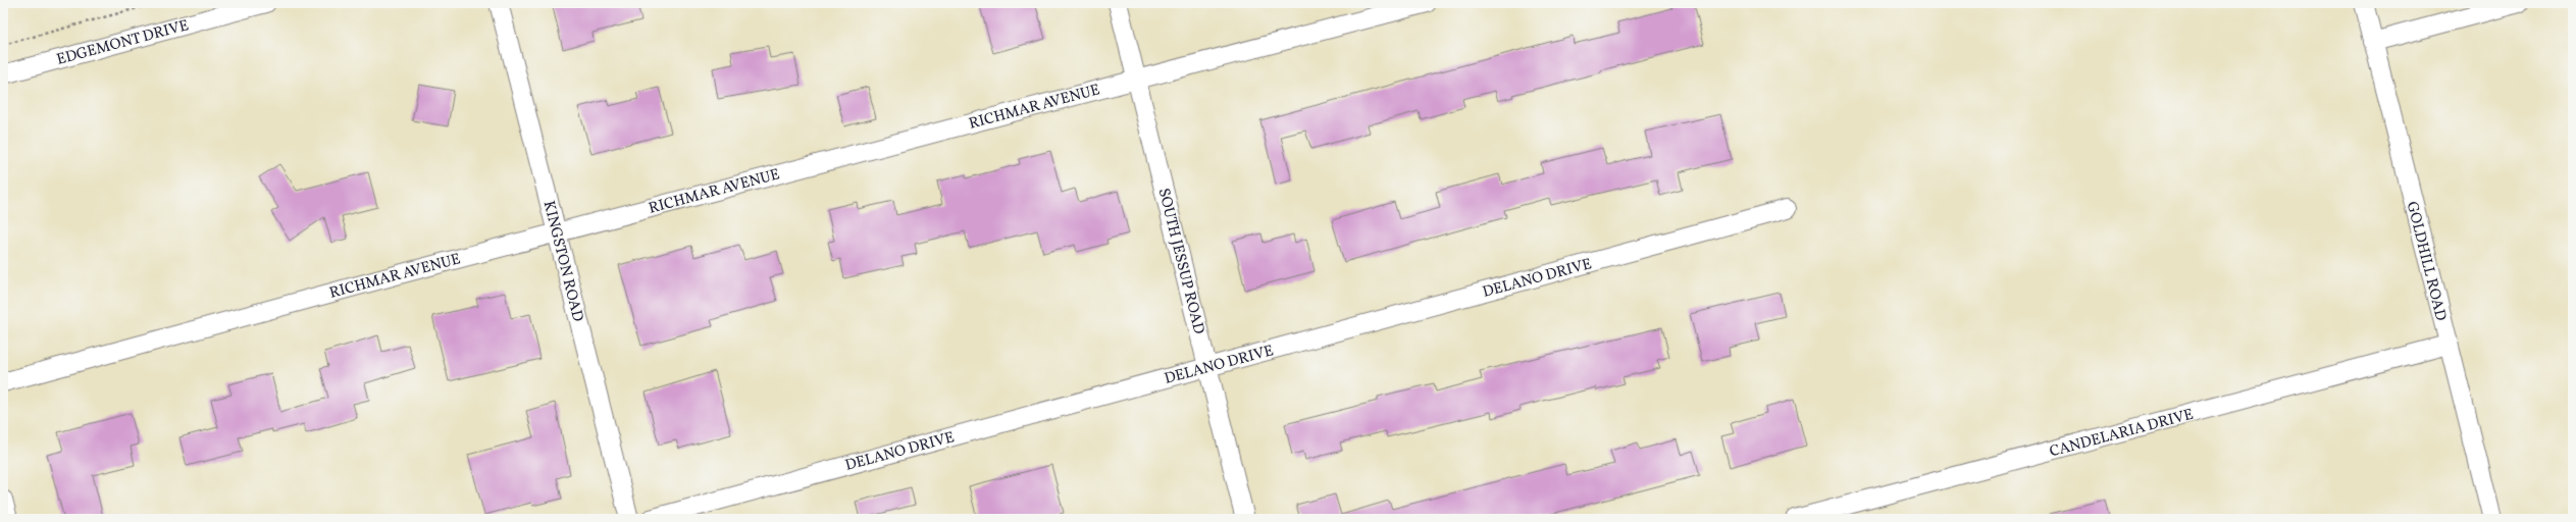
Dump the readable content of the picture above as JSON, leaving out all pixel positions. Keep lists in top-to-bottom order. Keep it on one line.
{"streets":{"street":["EDGEMONT DRIVE","RICHMAR AVENUE","KINGSTON ROAD","SOUTH JESSUP ROAD","GOLDHILL ROAD","DELANO DRIVE","CANDELARIA DRIVE"]},"crossings":[["RICHMAR AVENUE","KINGSTON ROAD"],["RICHMAR AVENUE","SOUTH JESSUP ROAD"],["SOUTH JESSUP ROAD","DELANO DRIVE"],["GOLDHILL ROAD","CANDELARIA DRIVE"]]}
